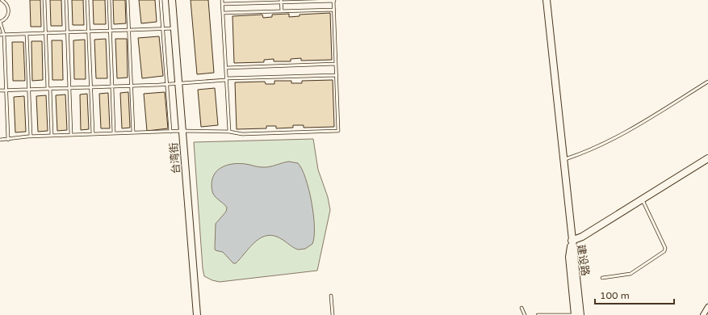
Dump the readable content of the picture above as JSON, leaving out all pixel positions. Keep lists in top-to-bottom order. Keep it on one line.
{"streets":{"street":["台湾街","建设路"]},"scale_bar":"100 m"}
